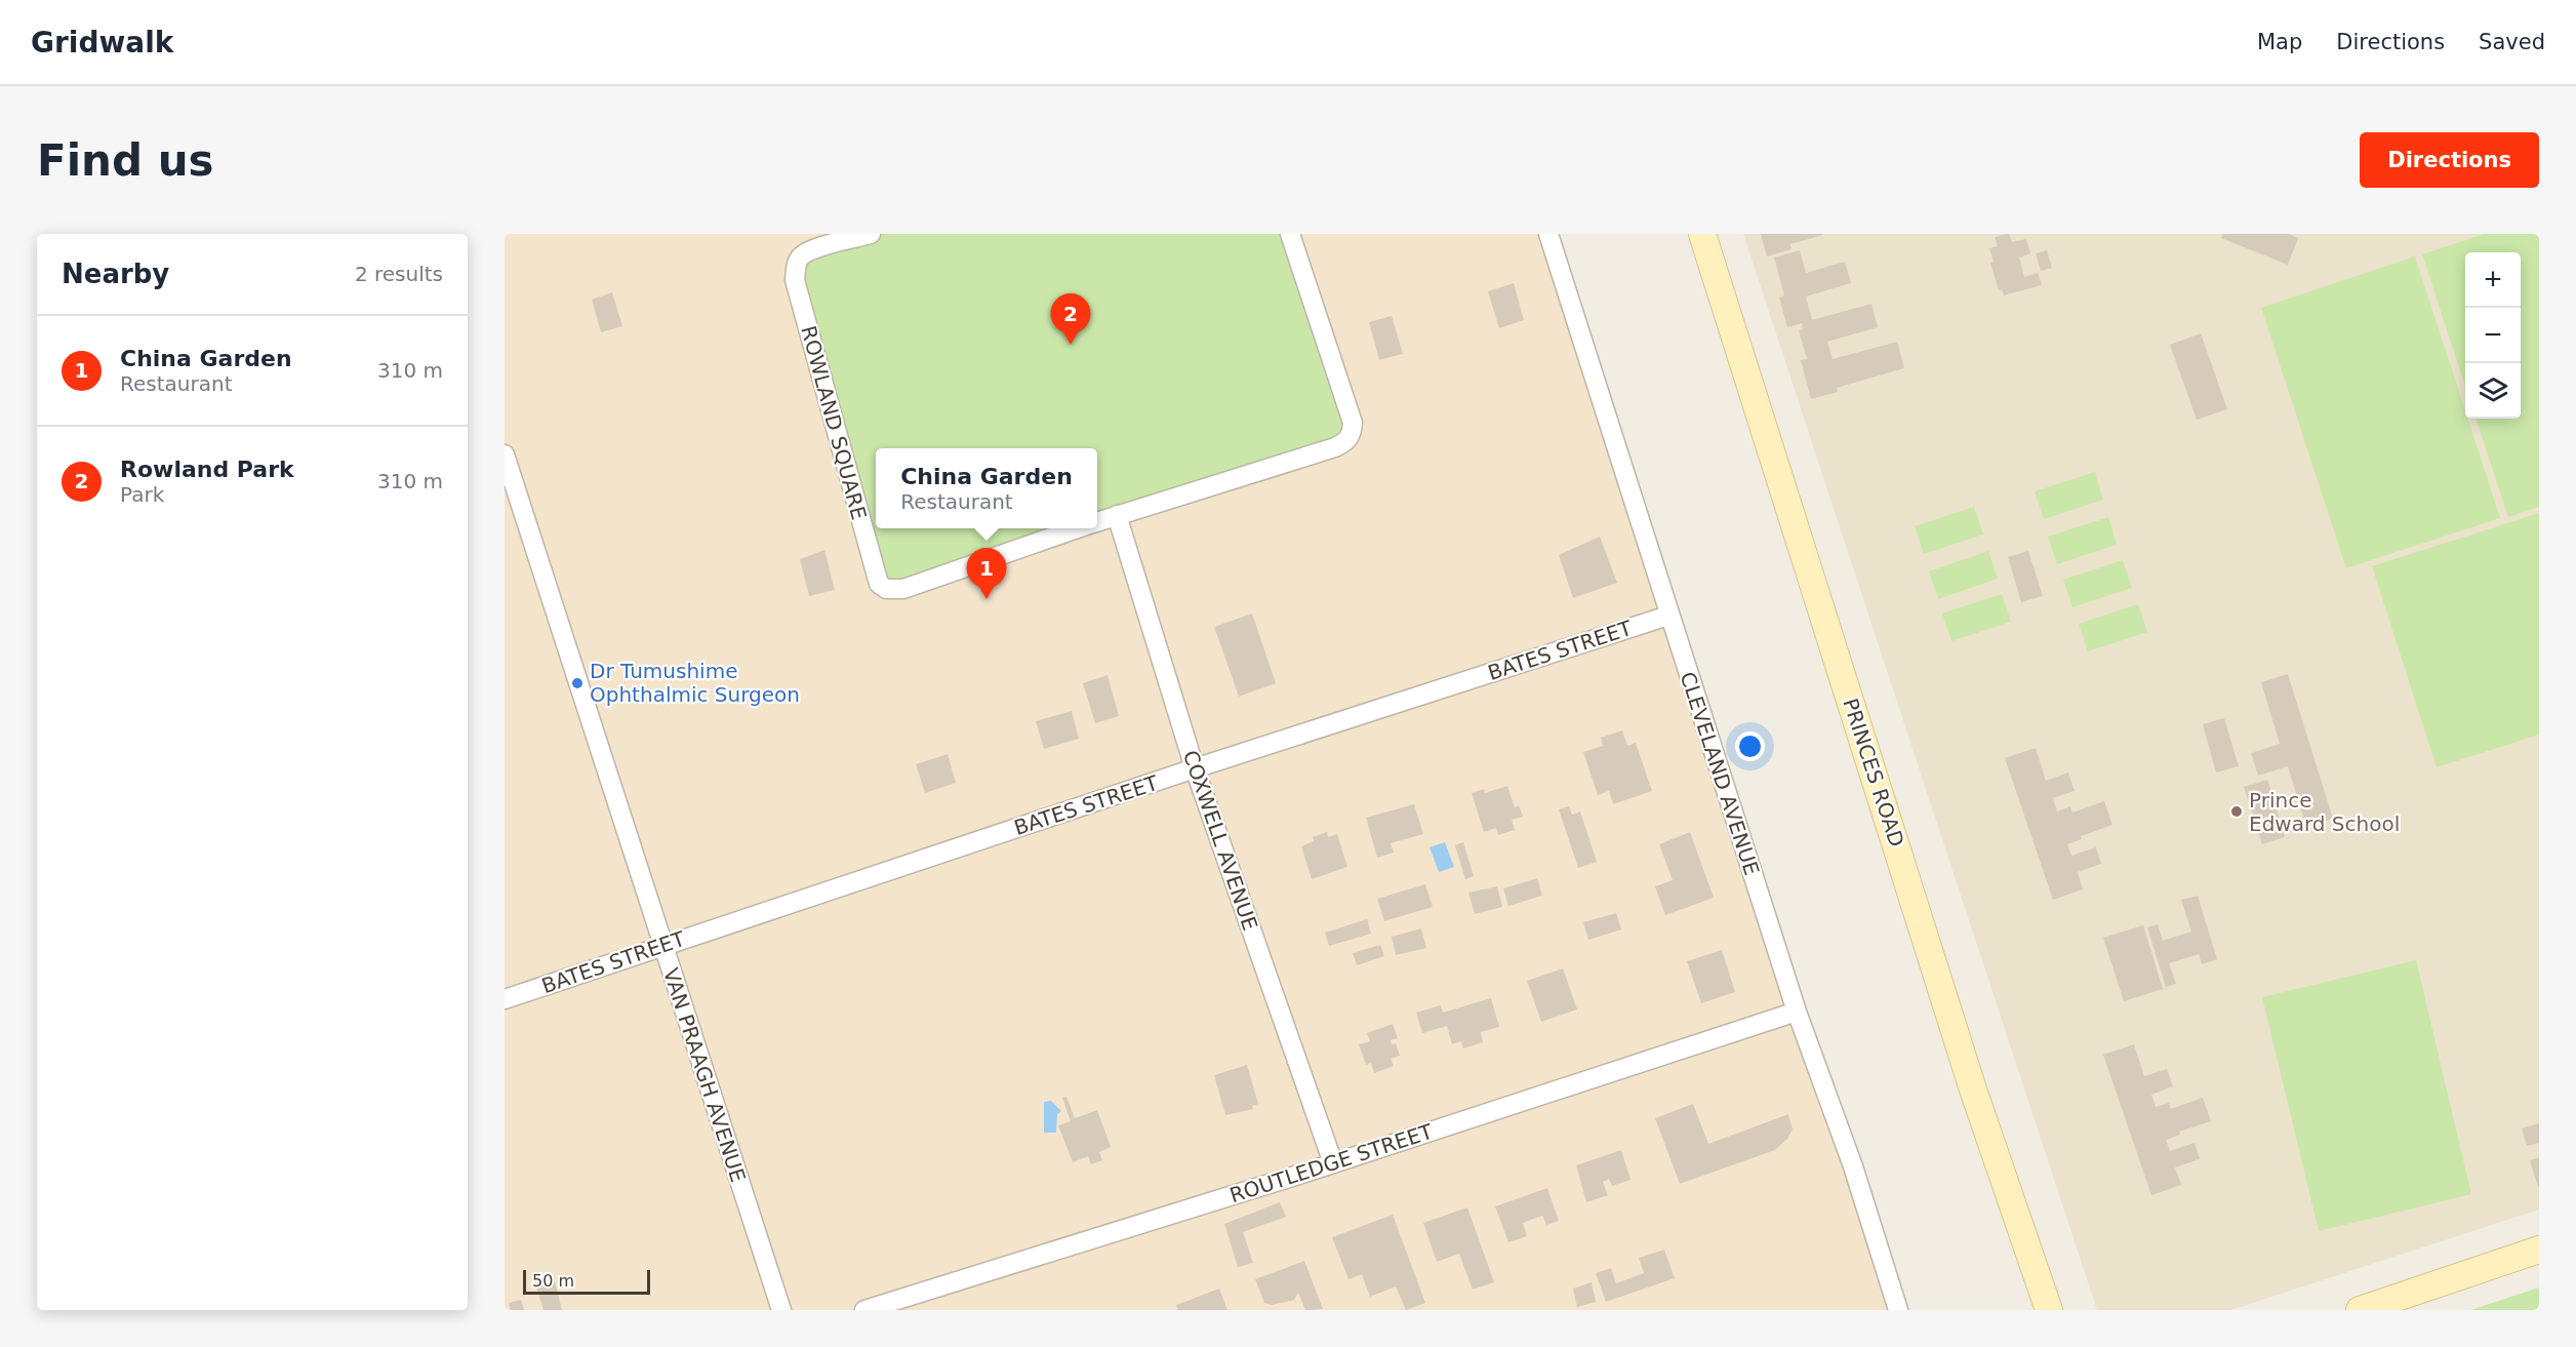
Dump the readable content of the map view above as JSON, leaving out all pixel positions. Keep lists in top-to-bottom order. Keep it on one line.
{"streets":{"main road":["PRINCES ROAD"],"street":["ROWLAND SQUARE","BATES STREET","CLEVELAND AVENUE","COXWELL AVENUE","VAN PRAAGH AVENUE","ROUTLEDGE STREET"]},"crossings":[["ROWLAND SQUARE","COXWELL AVENUE"],["BATES STREET","CLEVELAND AVENUE"],["BATES STREET","COXWELL AVENUE"],["BATES STREET","VAN PRAAGH AVENUE"],["CLEVELAND AVENUE","ROUTLEDGE STREET"],["COXWELL AVENUE","ROUTLEDGE STREET"]],"places":["Dr Tumushime Ophthalmic Surgeon","Prince Edward School"],"scale_bar":"50 m","page":{"header":"Gridwalk","nav":["Map","Directions","Saved"],"buttons":"Directions","title":"Find us","heading":["Nearby","2 results"],"map_buttons":["+","−"],"pins":["2","1"],"list":[{"mark":"1","name":"China Garden","note":"Restaurant","value":"310 m"},{"mark":"2","name":"Rowland Park","note":"Park","value":"310 m"}],"popup":["China Garden","Restaurant"],"scale":"50 m"}}
